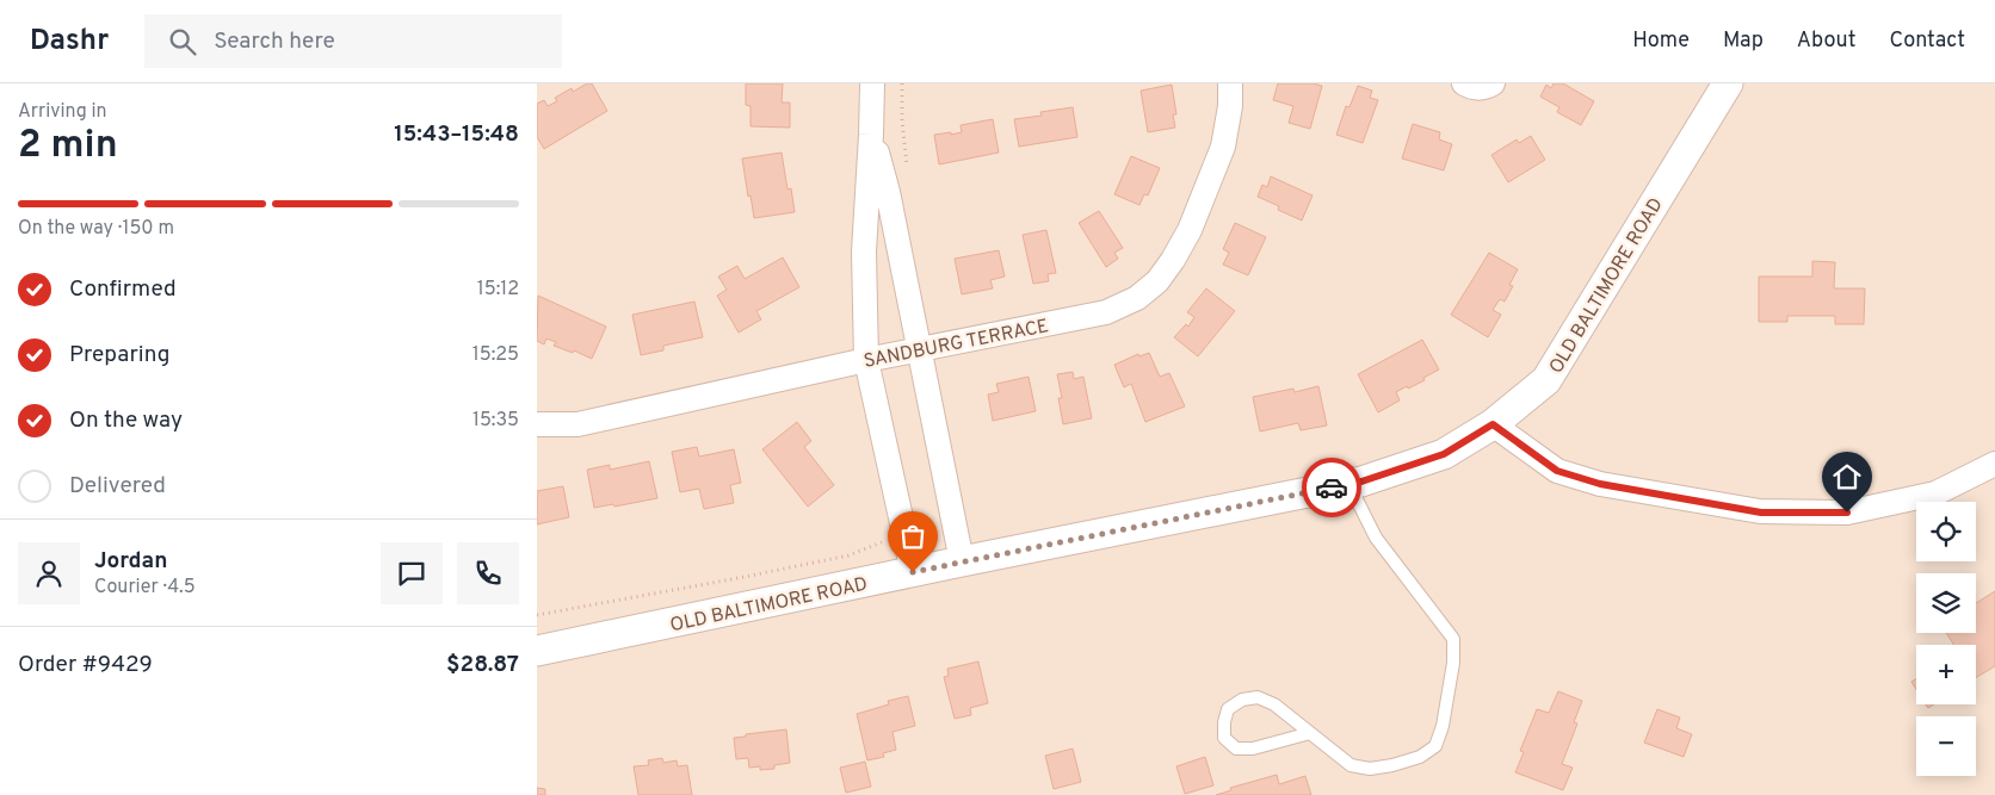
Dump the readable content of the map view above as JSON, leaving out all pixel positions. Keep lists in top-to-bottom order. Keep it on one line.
{"streets":{"street":["OLD BALTIMORE ROAD","SANDBURG TERRACE"]},"page":{"header":"Dashr","search":"Search here","nav":["Home","Map","About","Contact"],"heading":["2 min","Arriving in","15:43–15:48"],"panel":["Jordan","Courier · 4.5","Order #9429","$28.87"],"bar":"On the way · 150 m","list":[["Confirmed","15:12"],["Preparing","15:25"],["On the way","15:35"],"Delivered"],"map_buttons":["+","−"]}}
